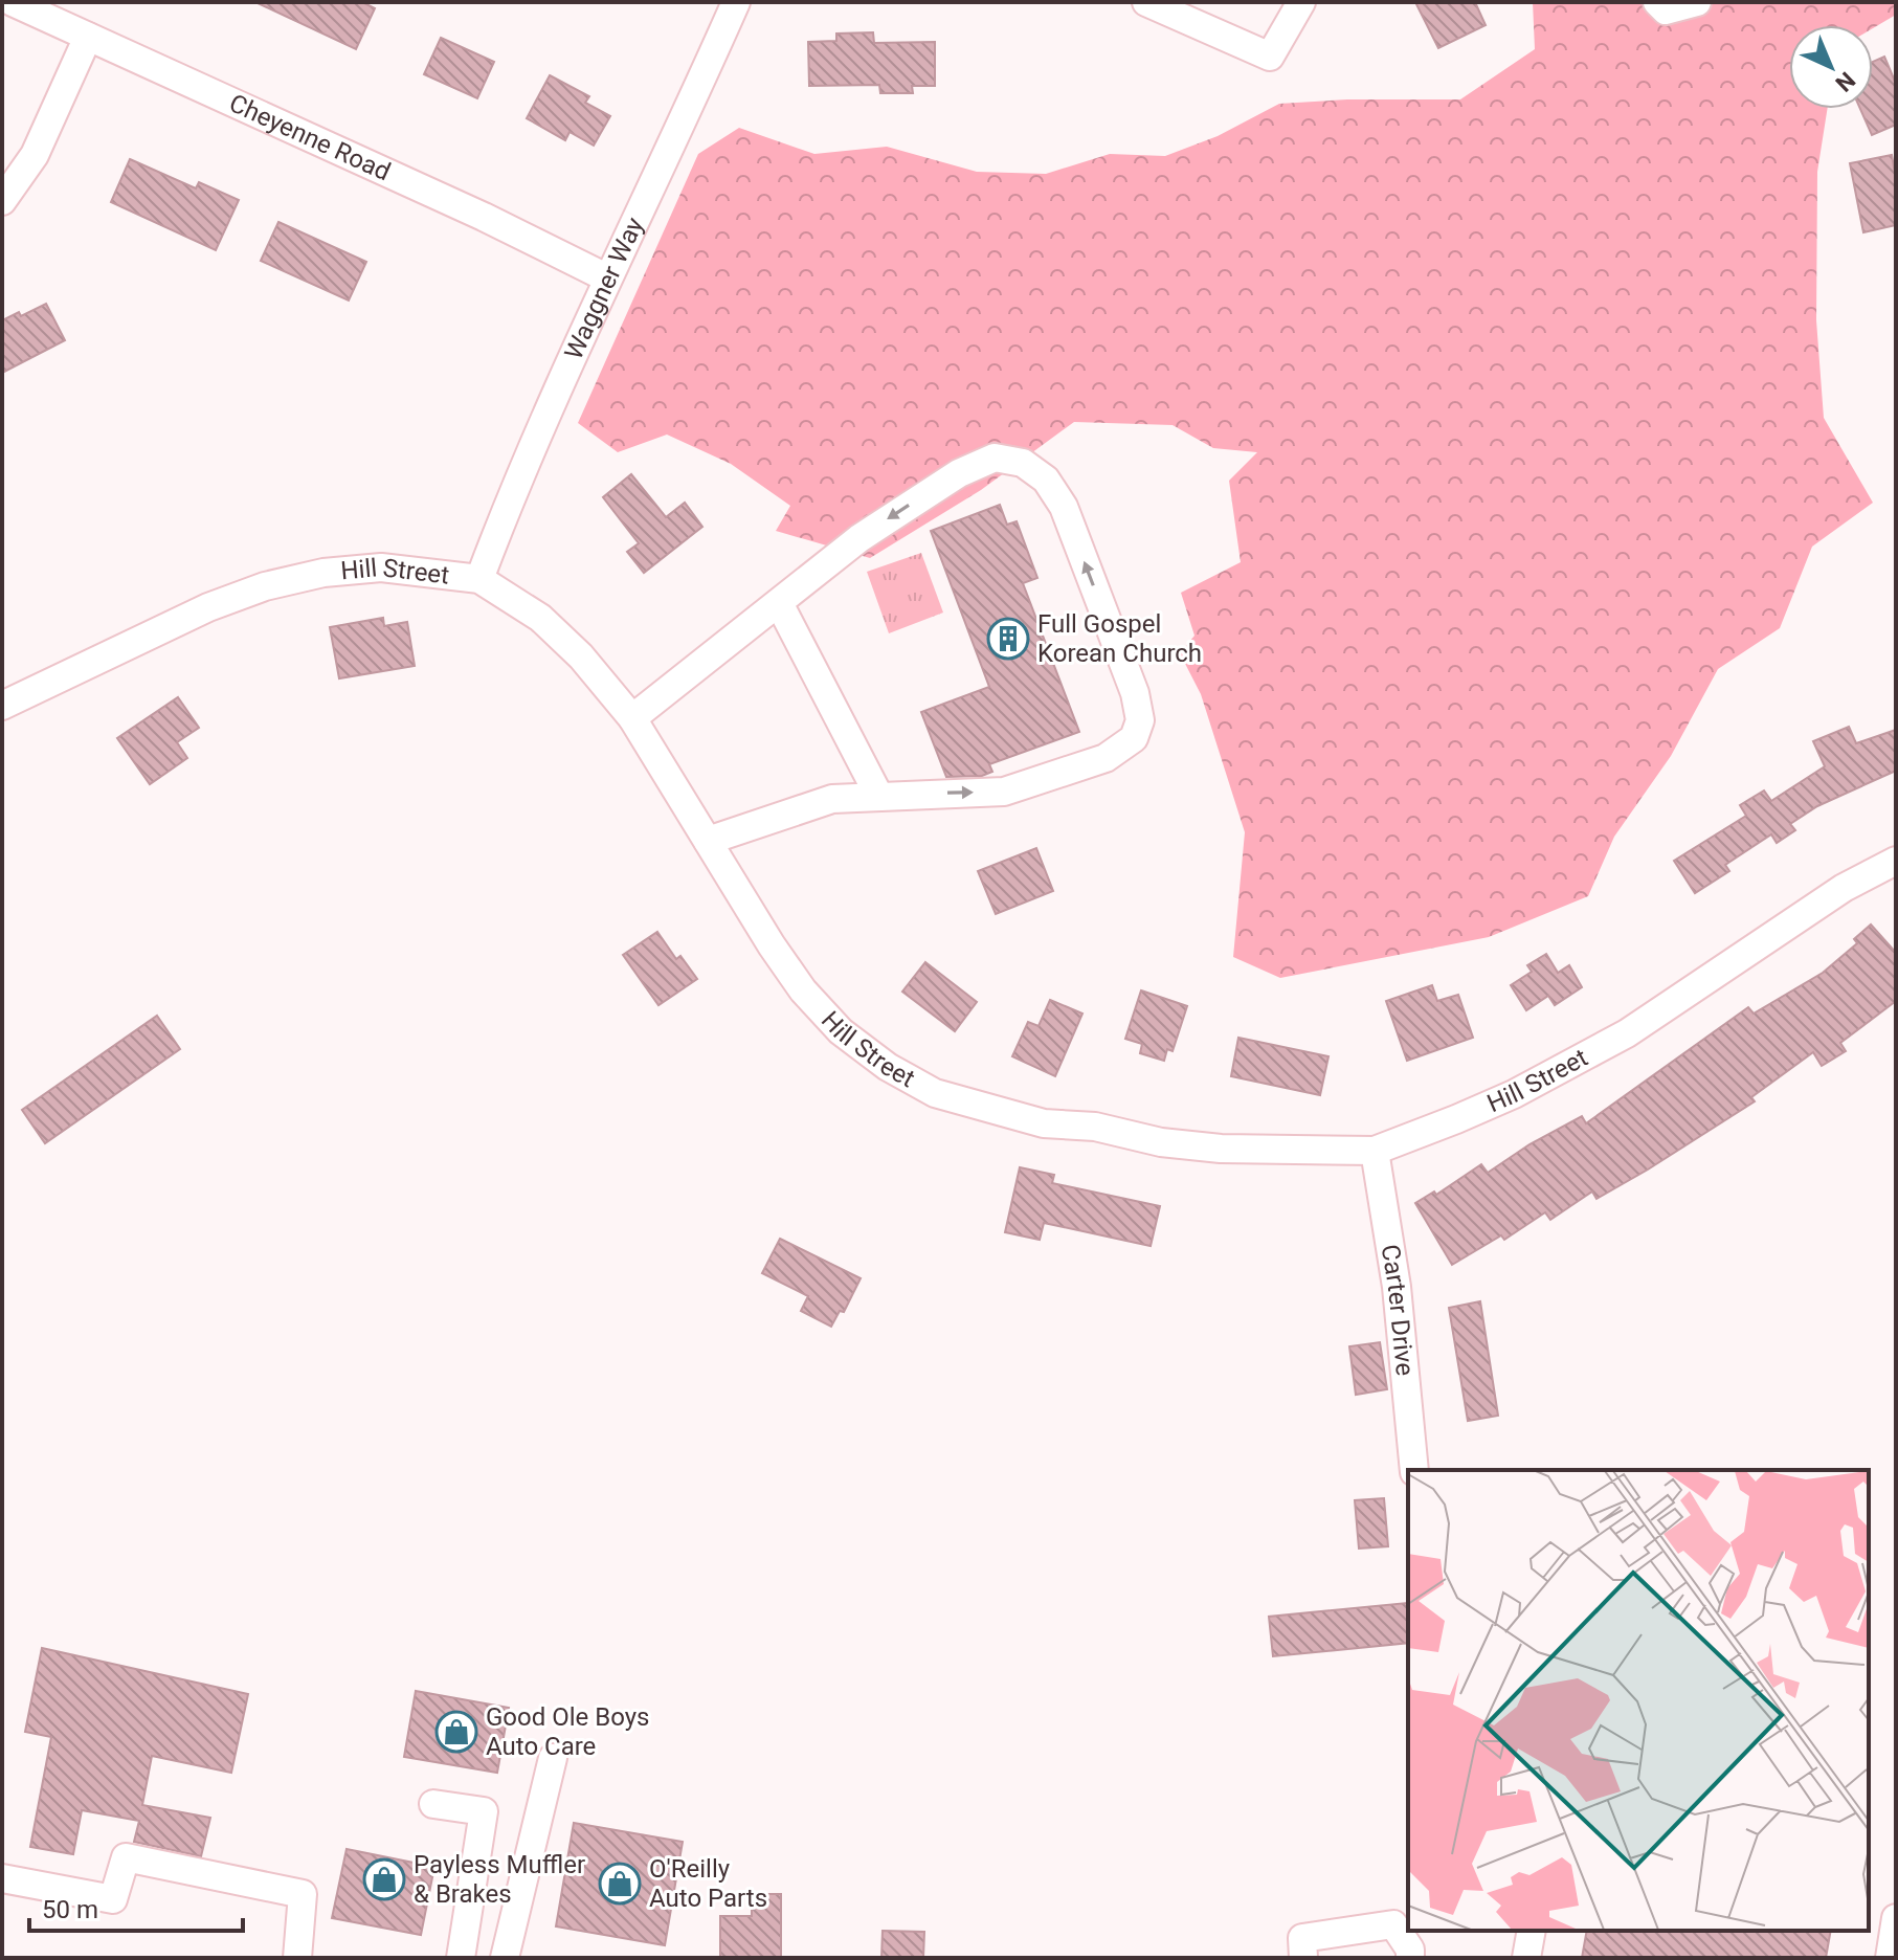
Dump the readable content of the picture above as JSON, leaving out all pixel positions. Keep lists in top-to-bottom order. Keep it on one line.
{"streets":{"street":["Cheyenne Road","Waggner Way","Hill Street","Carter Drive"]},"crossings":[["Cheyenne Road","Waggner Way"],["Waggner Way","Hill Street"],["Hill Street","Carter Drive"]],"places":{"building":["Full Gospel Korean Church"],"shop":["Good Ole Boys Auto Care","Payless Muffler & Brakes","O'Reilly Auto Parts"]},"scale_bar":"50 m","north":"bottom right"}
